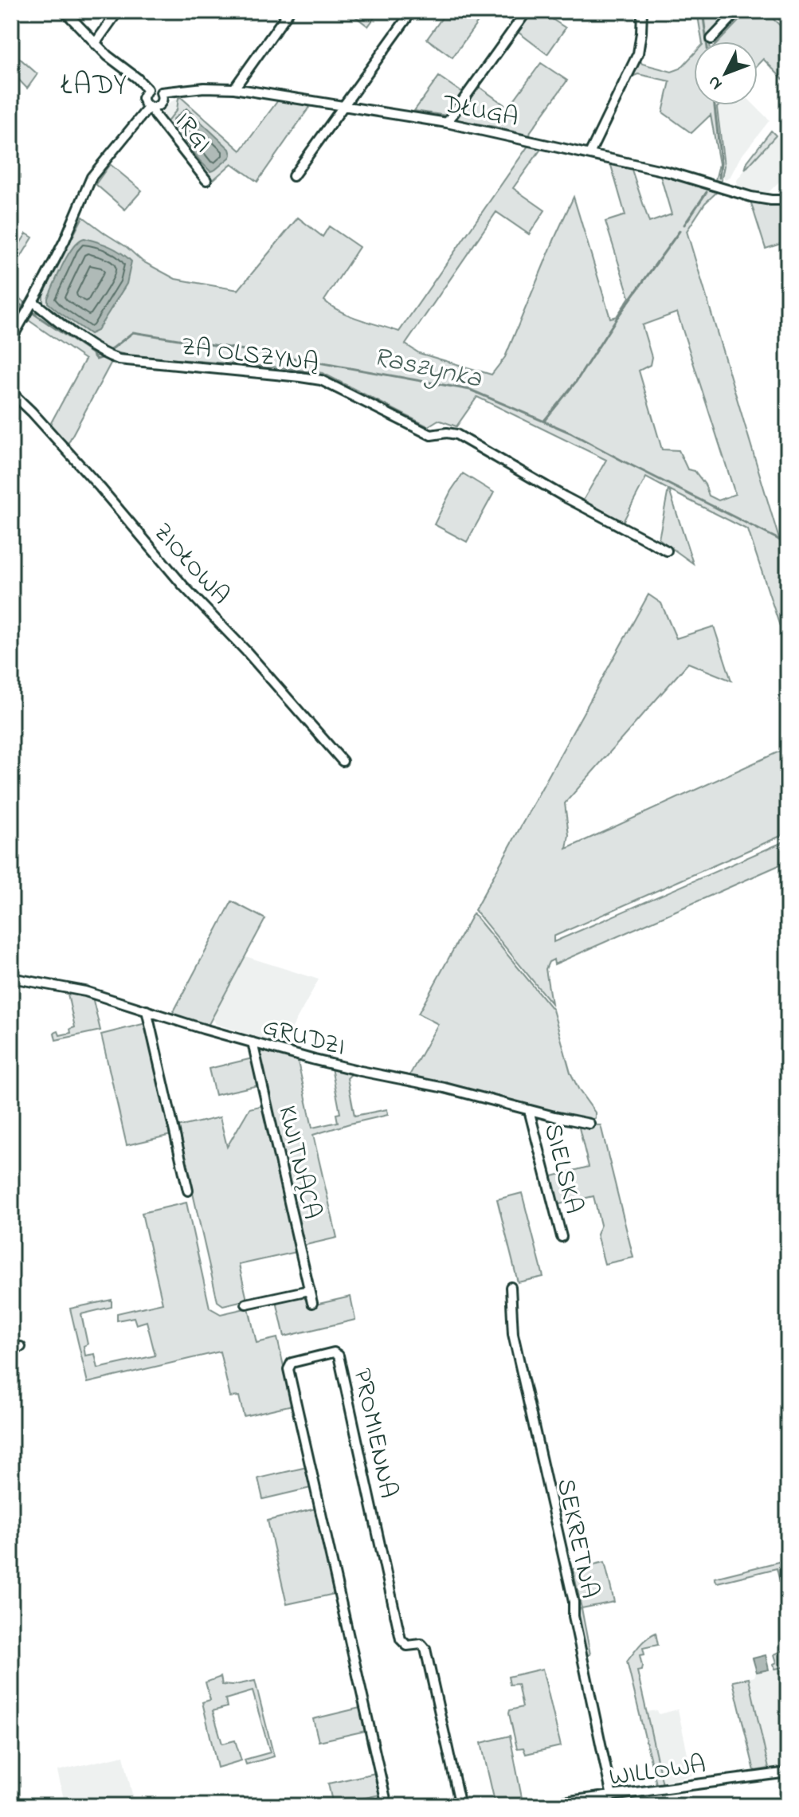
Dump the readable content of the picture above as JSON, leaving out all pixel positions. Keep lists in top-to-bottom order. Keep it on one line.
{"streets":{"street":["DŁUGA","IRGI","ZA OLSZYNĄ","ZIOŁOWA","GRUDZI","KWITNĄCA","SIELSKA","PROMIENNA","SEKRETNA","WILLOWA"]},"crossings":[["DŁUGA","IRGI"],["GRUDZI","KWITNĄCA"],["GRUDZI","SIELSKA"],["SEKRETNA","WILLOWA"]],"districts":["ŁADY"],"water":["Raszynka"],"north":"bottom left"}
